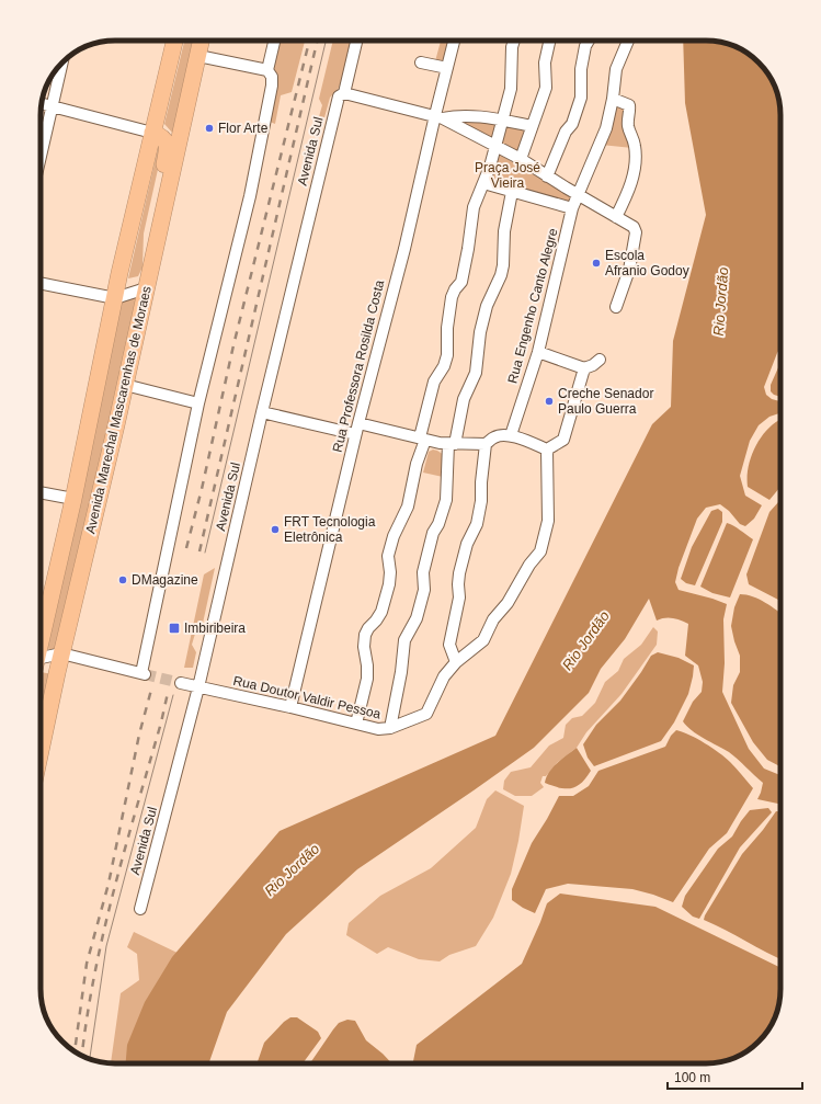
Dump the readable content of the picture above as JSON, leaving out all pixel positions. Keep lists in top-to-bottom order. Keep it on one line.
{"streets":{"highway":["Avenida Marechal Mascarenhas de Moraes"],"street":["Avenida Sul","Rua Engenho Canto Alegre","Rua Professora Rosilda Costa","Rua Doutor Valdir Pessoa"]},"crossings":[["Avenida Sul","Rua Doutor Valdir Pessoa"],["Rua Professora Rosilda Costa","Rua Doutor Valdir Pessoa"]],"water":["Rio Jordão"],"parks":["Praça José Vieira"],"places":{"other":["Flor Arte","Escola Afranio Godoy","Creche Senador Paulo Guerra","FRT Tecnologia Eletrônica","DMagazine"],"transit":["Imbiribeira"]},"scale_bar":"100 m"}
